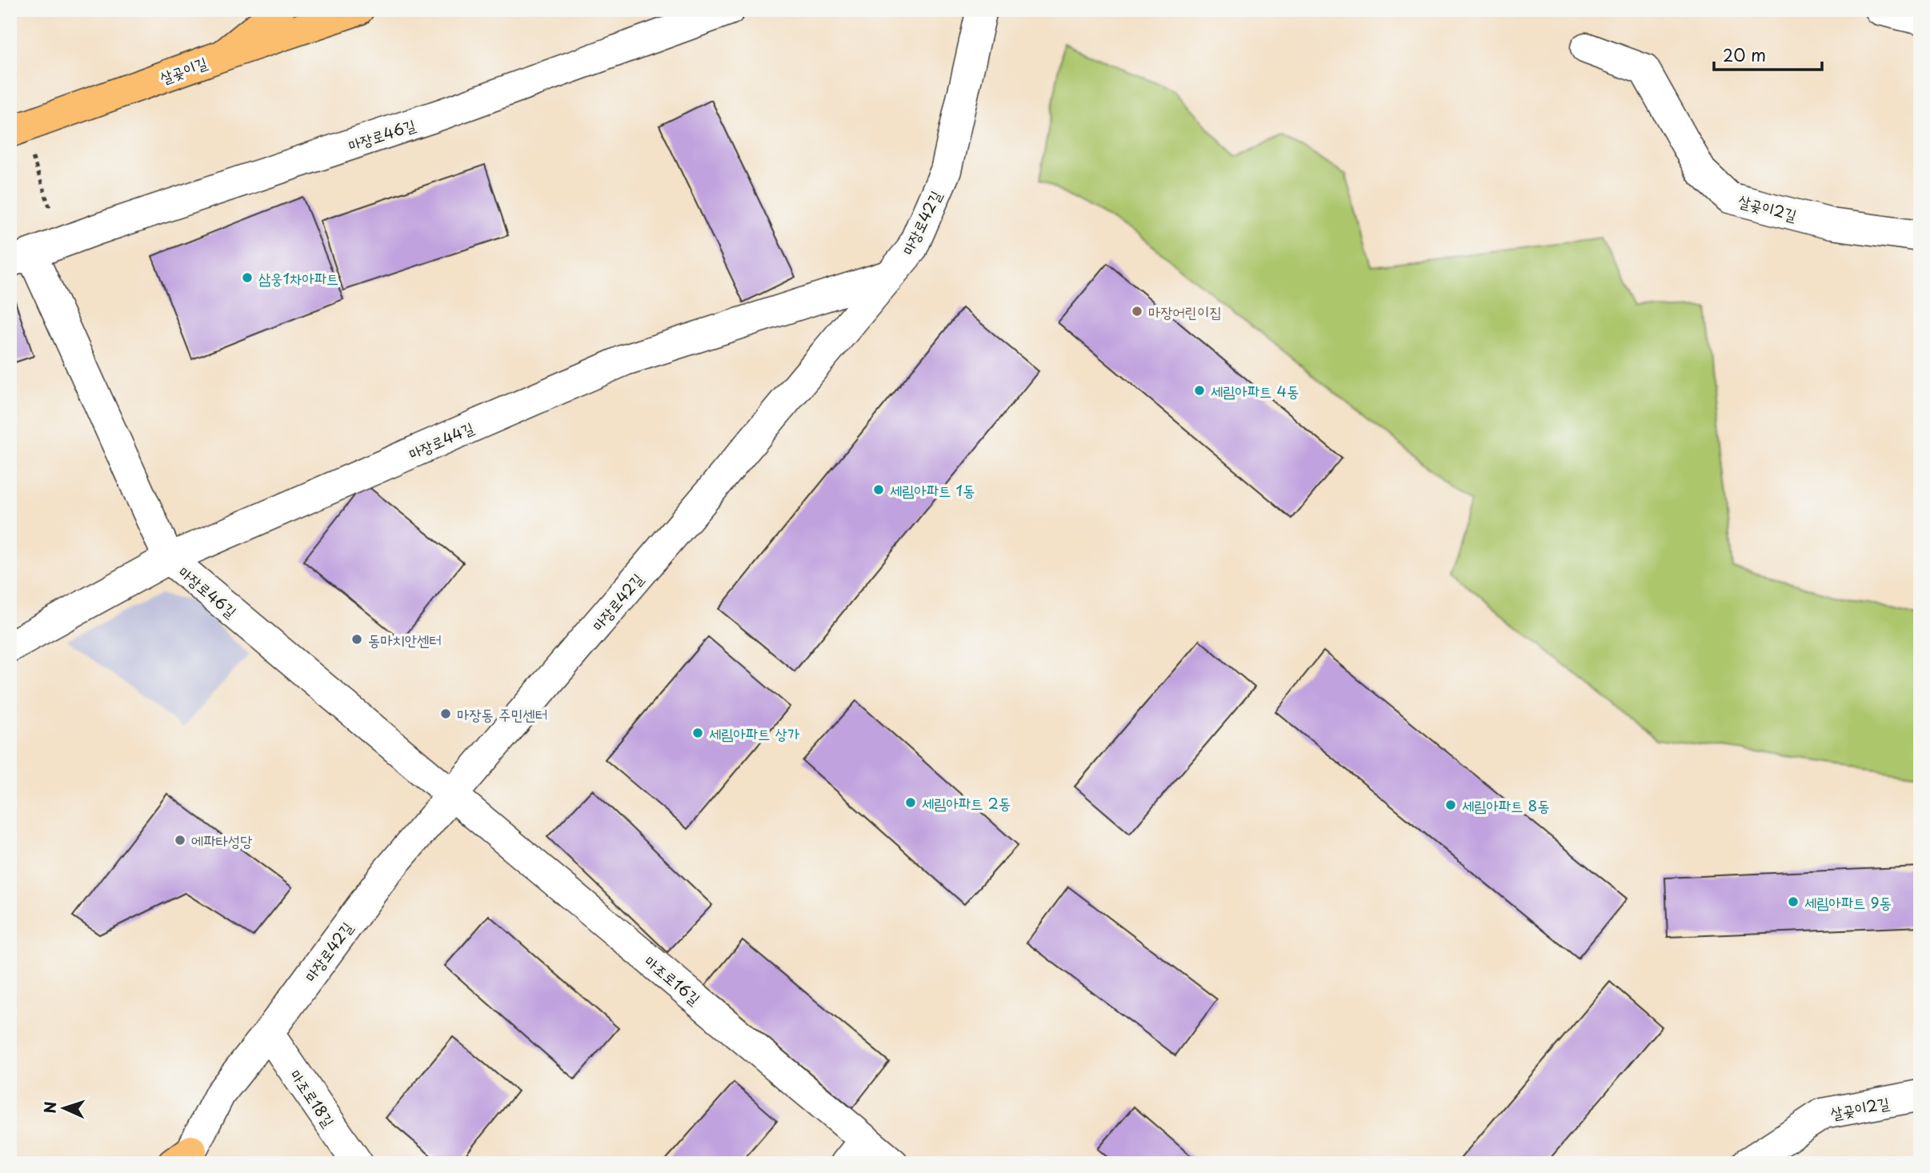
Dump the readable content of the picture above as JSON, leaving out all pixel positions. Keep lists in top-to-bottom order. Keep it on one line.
{"streets":{"main road":["살곶이길"],"street":["마장로46길","살곶이2길","마장로42길","마장로44길","마조로16길","마조로18길"]},"crossings":[["마장로46길","마장로42길"],["마장로46길","마장로44길"],["마장로46길","마조로16길"],["마장로42길","마장로44길"],["마장로42길","마조로16길"],["마장로42길","마조로18길"]],"places":["삼웅1차아파트","마장어린이집","세림아파트 4동","세림아파트 1동","동마치안센터","마장동 주민센터","세림아파트 상가","세림아파트 2동","세림아파트 8동","에파타성당","세림아파트 9동"],"scale_bar":"20 m","north":"left"}
